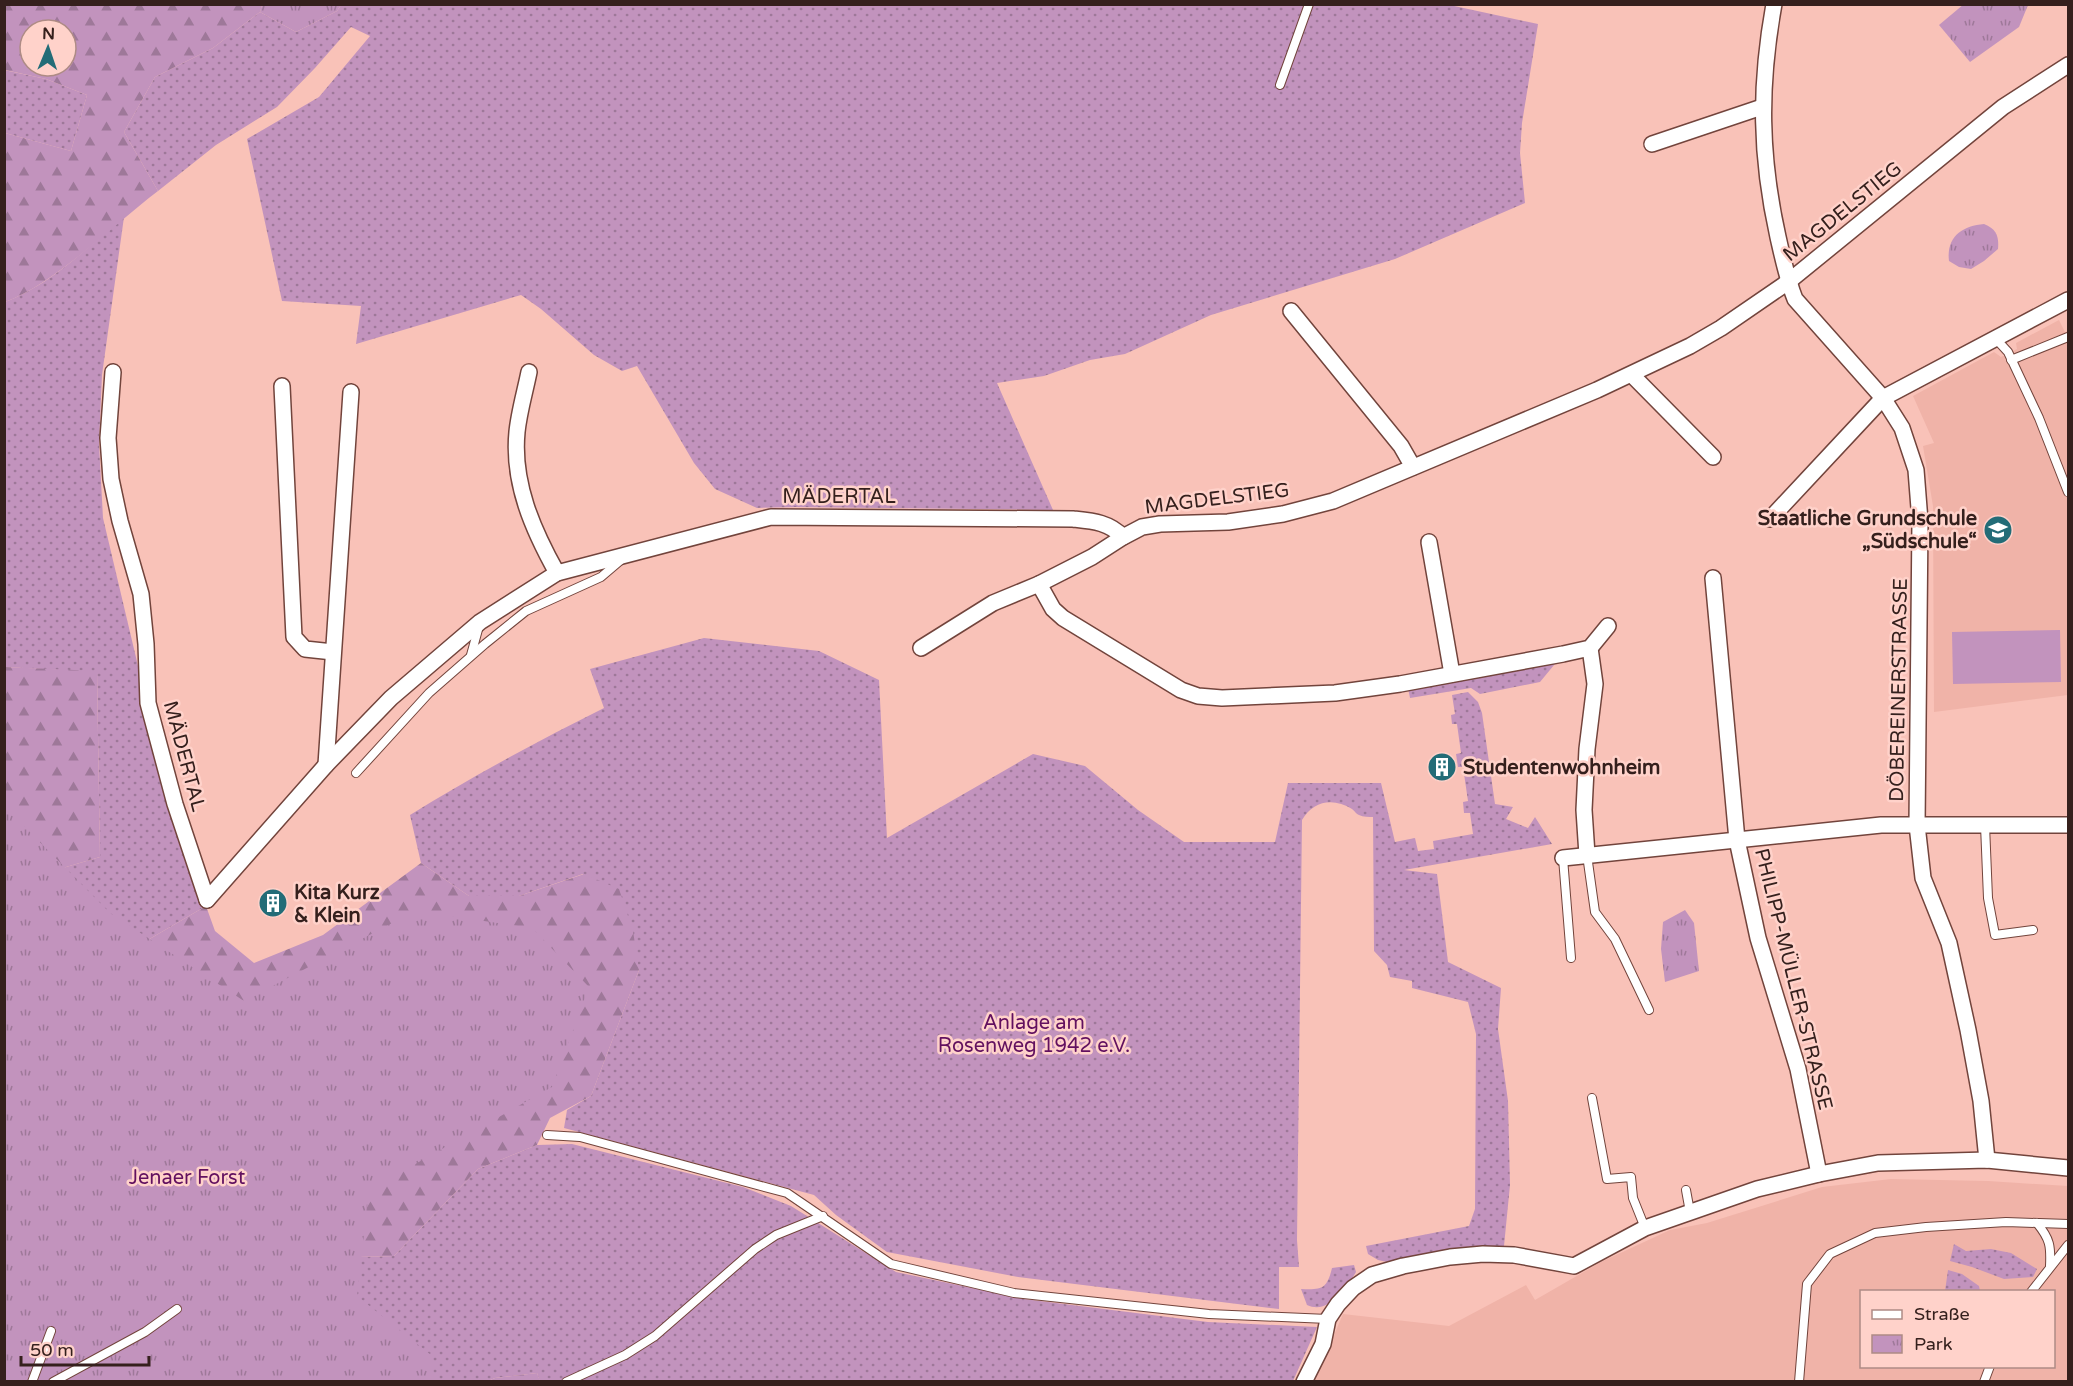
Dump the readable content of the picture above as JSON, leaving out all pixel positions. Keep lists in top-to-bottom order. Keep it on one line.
{"streets":{"street":["MAGDELSTIEG","MÄDERTAL","DÖBEREINERSTRASSE","PHILIPP-MÜLLER-STRASSE"]},"crossings":[["MAGDELSTIEG","MÄDERTAL"],["MAGDELSTIEG","DÖBEREINERSTRASSE"]],"parks":["Anlage am Rosenweg 1942 e.V.","Jenaer Forst"],"places":{"school or university":["Staatliche Grundschule „Südschule“"],"building":["Studentenwohnheim","Kita Kurz & Klein"]},"legend":["Straße","Park"],"scale_bar":"50 m","north":"top"}
